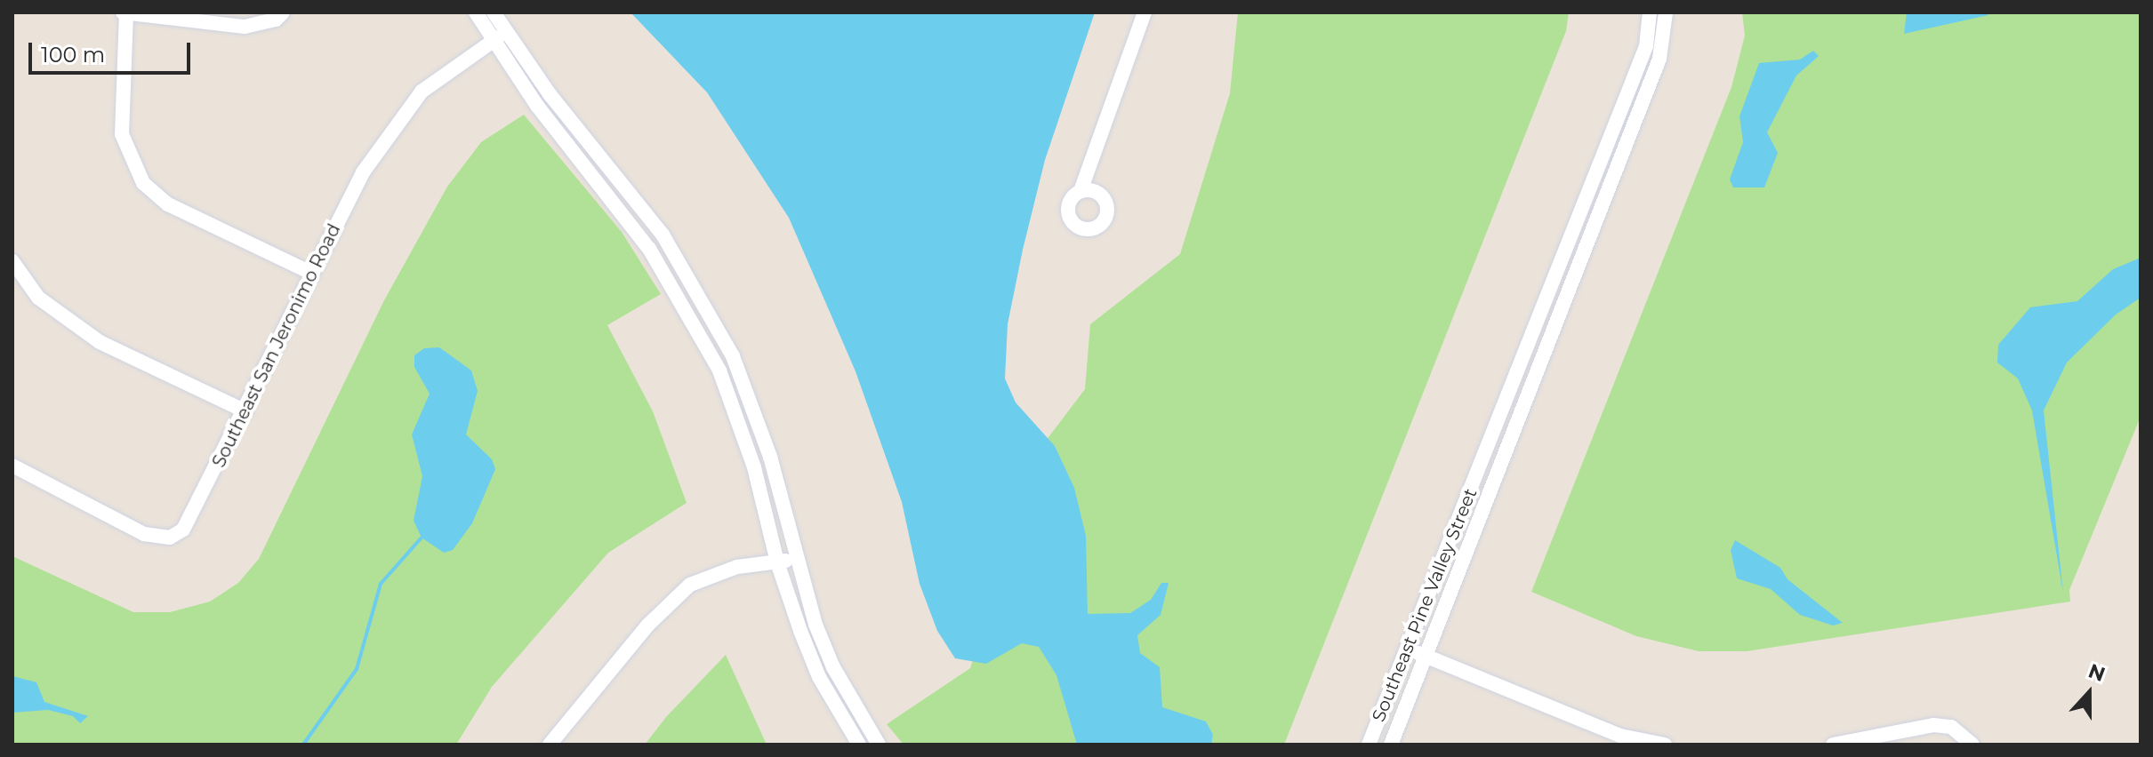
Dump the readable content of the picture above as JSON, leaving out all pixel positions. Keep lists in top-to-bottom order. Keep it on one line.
{"streets":{"street":["Southeast San Jeronimo Road","Southeast Pine Valley Street"]},"scale_bar":"100 m","north":"top"}
